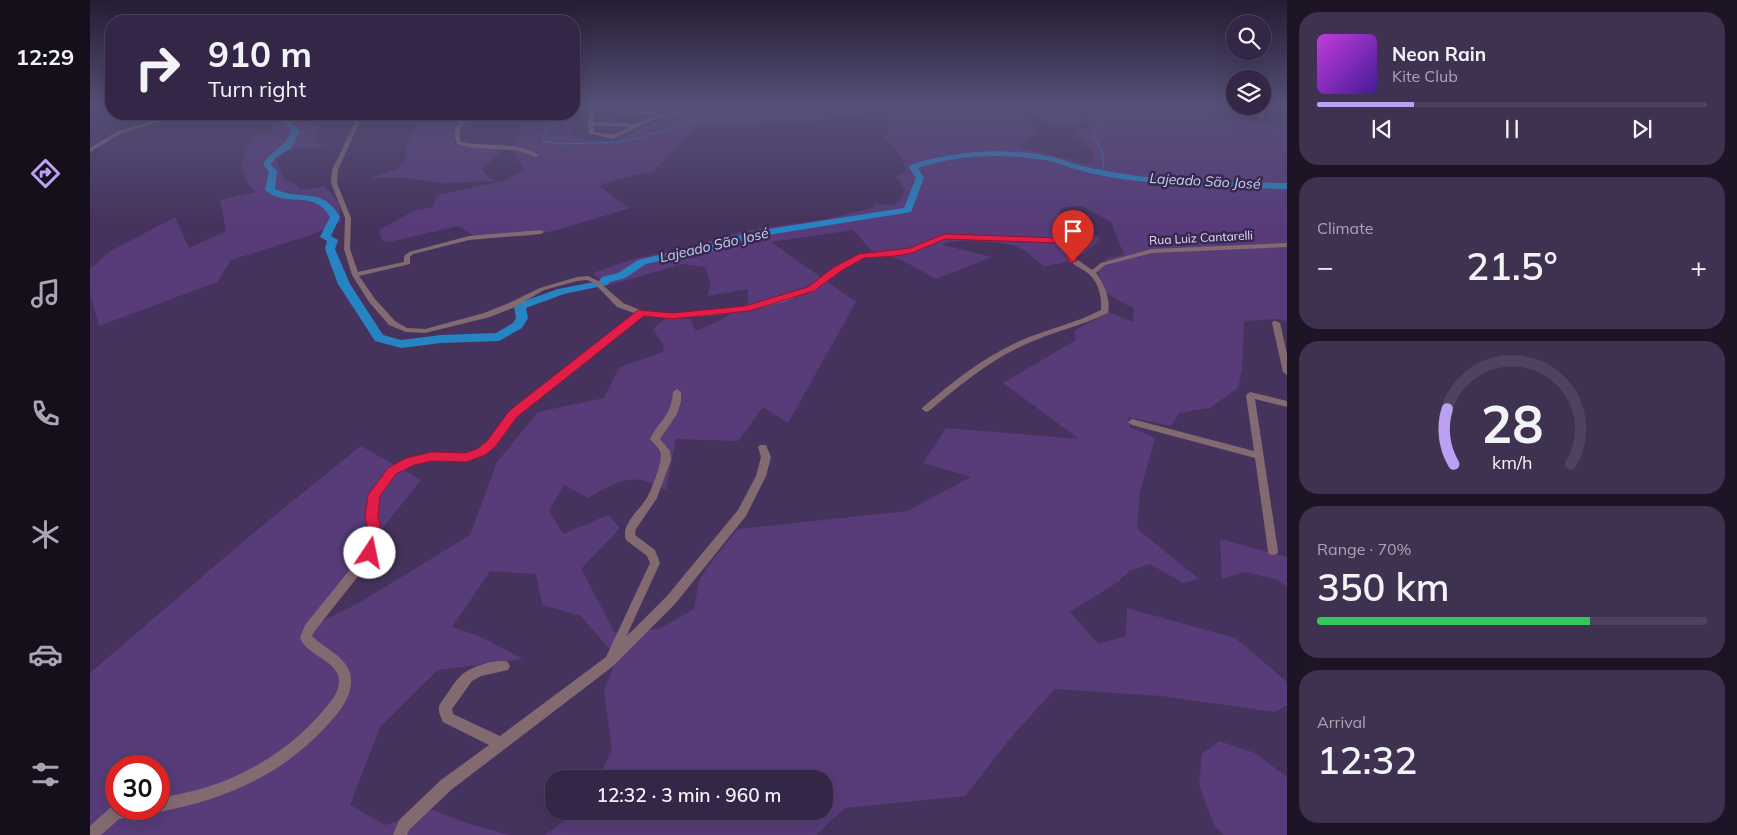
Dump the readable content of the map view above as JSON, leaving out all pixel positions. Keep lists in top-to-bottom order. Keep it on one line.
{"streets":{"street":["Rua Luiz Cantarelli"]},"water":["Lajeado São José"],"page":{"tabs":"12:29","turn":["910 m","Turn right"],"song":["Neon Rain","Kite Club"],"tile":["Climate",["Range · 70%","350 km"],["Arrival","12:32"]],"heat":["−","21.5°","+"],"limit":"30","trip":"12:32 · 3 min · 960 m","gauge":["28","km/h"]}}
